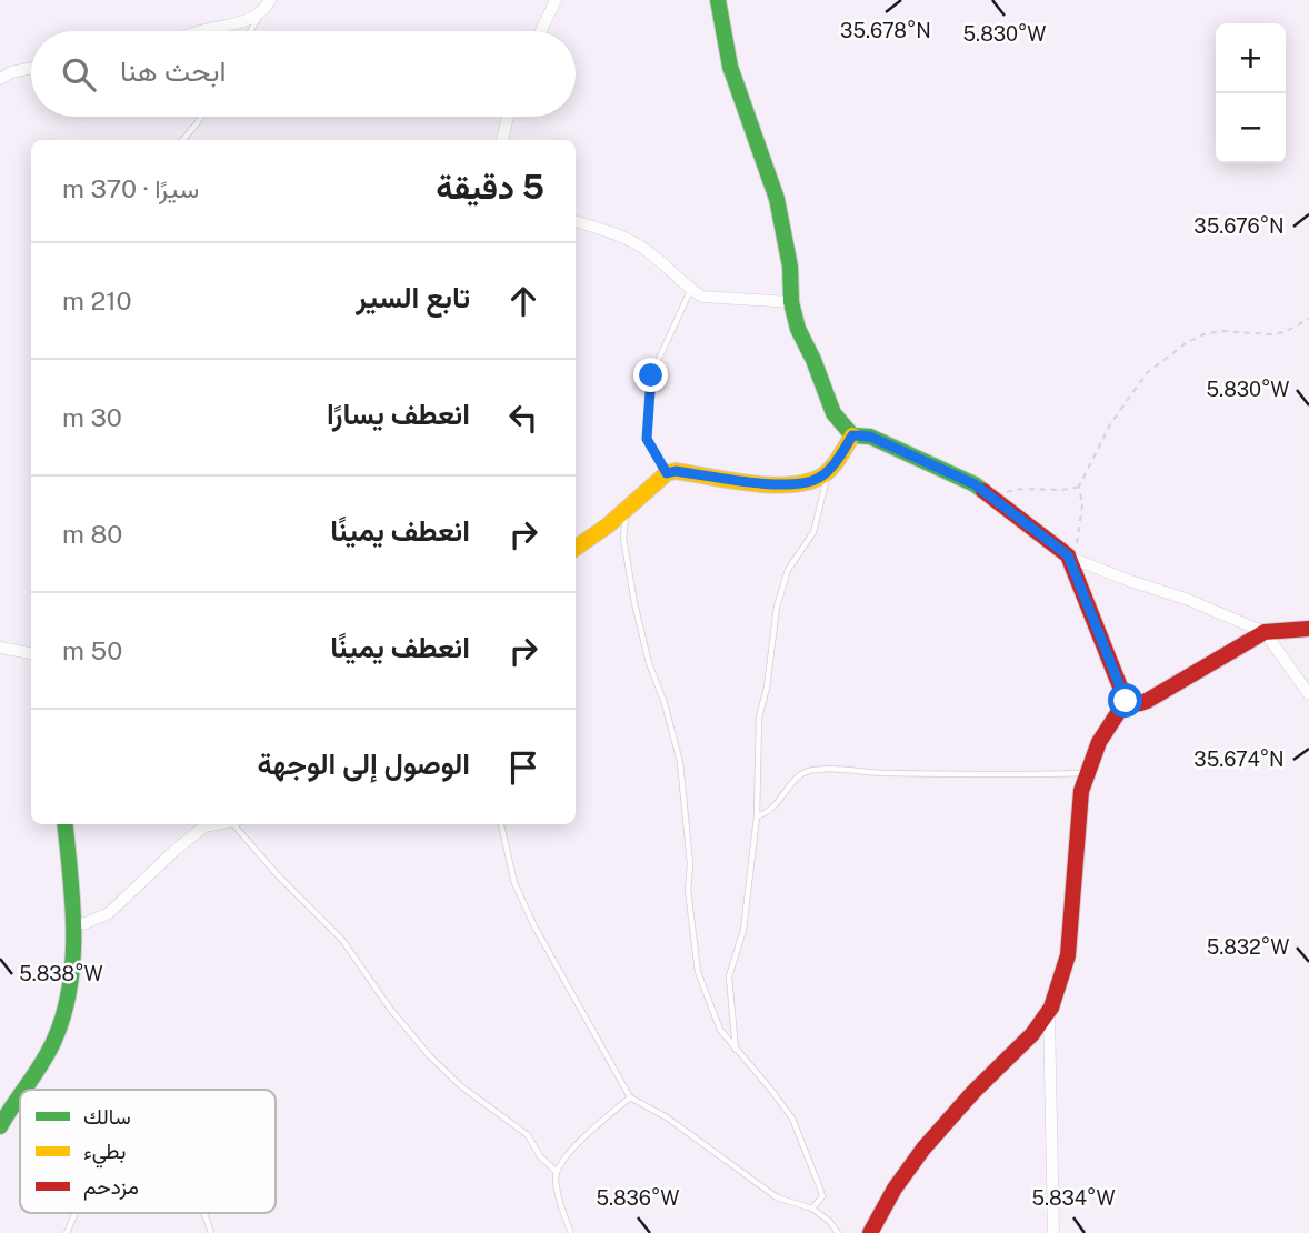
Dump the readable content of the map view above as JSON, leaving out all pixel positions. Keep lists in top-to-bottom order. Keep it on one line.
{"legend":["سالك","بطيء","مزدحم"],"page":{"map_buttons":["+","−"],"search":"ابحث هنا","heading":["5 دقيقة","سيرًا · 370 m"],"list":[["تابع السير","210 m"],["انعطف يسارًا","30 m"],["انعطف يمينًا","80 m"],["انعطف يمينًا","50 m"],"الوصول إلى الوجهة"]},"coordinates":["35.678°N","5.830°W","35.676°N","35.674°N","5.832°W","5.838°W","5.836°W","5.834°W"]}
